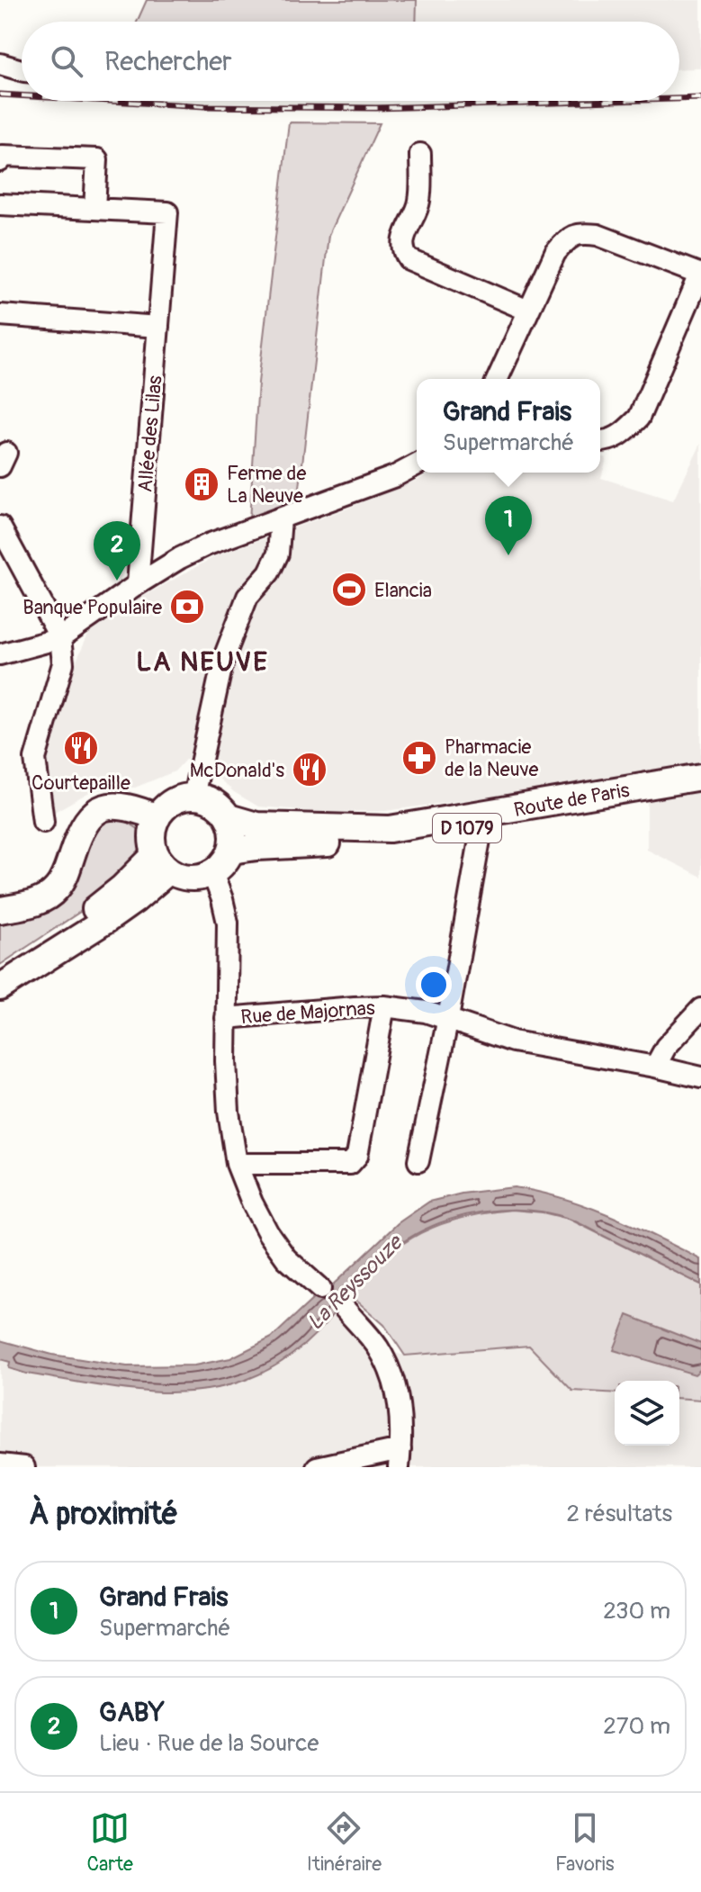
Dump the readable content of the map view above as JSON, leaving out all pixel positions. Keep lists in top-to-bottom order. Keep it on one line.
{"streets":{"main road":["Route de Paris","D 1079"],"street":["Allée des Lilas","Rue de Majornas"]},"crossings":[["Route de Paris","Rue de Majornas"]],"districts":["LA NEUVE"],"water":["La Reyssouze"],"places":{"building":["Ferme de La Neuve"],"sports":["Elancia"],"bank":["Banque Populaire"],"restaurant":["Courtepaille","McDonald's"],"pharmacy":["Pharmacie de la Neuve"]},"page":{"search":"Rechercher","popup":["Grand Frais","Supermarché"],"pins":["1","2"],"heading":["À proximité","2 résultats"],"list":[{"mark":"1","name":"Grand Frais","note":"Supermarché","value":"230 m"},{"mark":"2","name":"GABY","note":"Lieu · Rue de la Source","value":"270 m"}],"nav":["Carte","Itinéraire","Favoris"]}}
